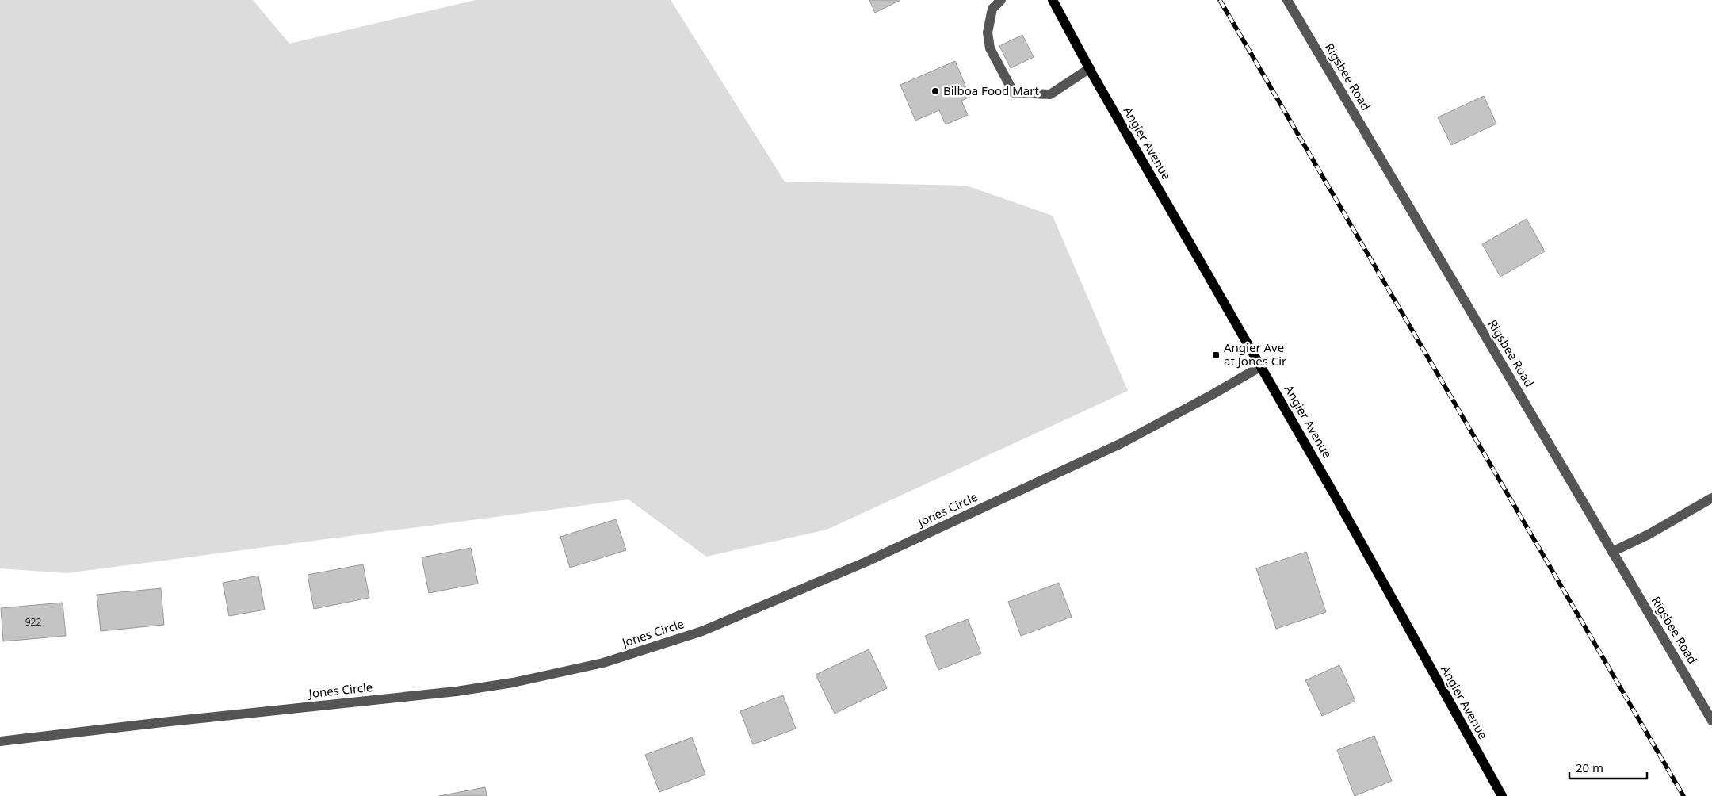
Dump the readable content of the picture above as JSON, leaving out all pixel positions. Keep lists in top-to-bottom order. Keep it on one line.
{"streets":{"main road":["Angier Avenue"],"street":["Rigsbee Road","Jones Circle"]},"crossings":[["Angier Avenue","Jones Circle"]],"places":{"other":["Bilboa Food Mart"],"transit":["Angier Ave at Jones Cir"]},"house_numbers":["922"],"scale_bar":"20 m"}
